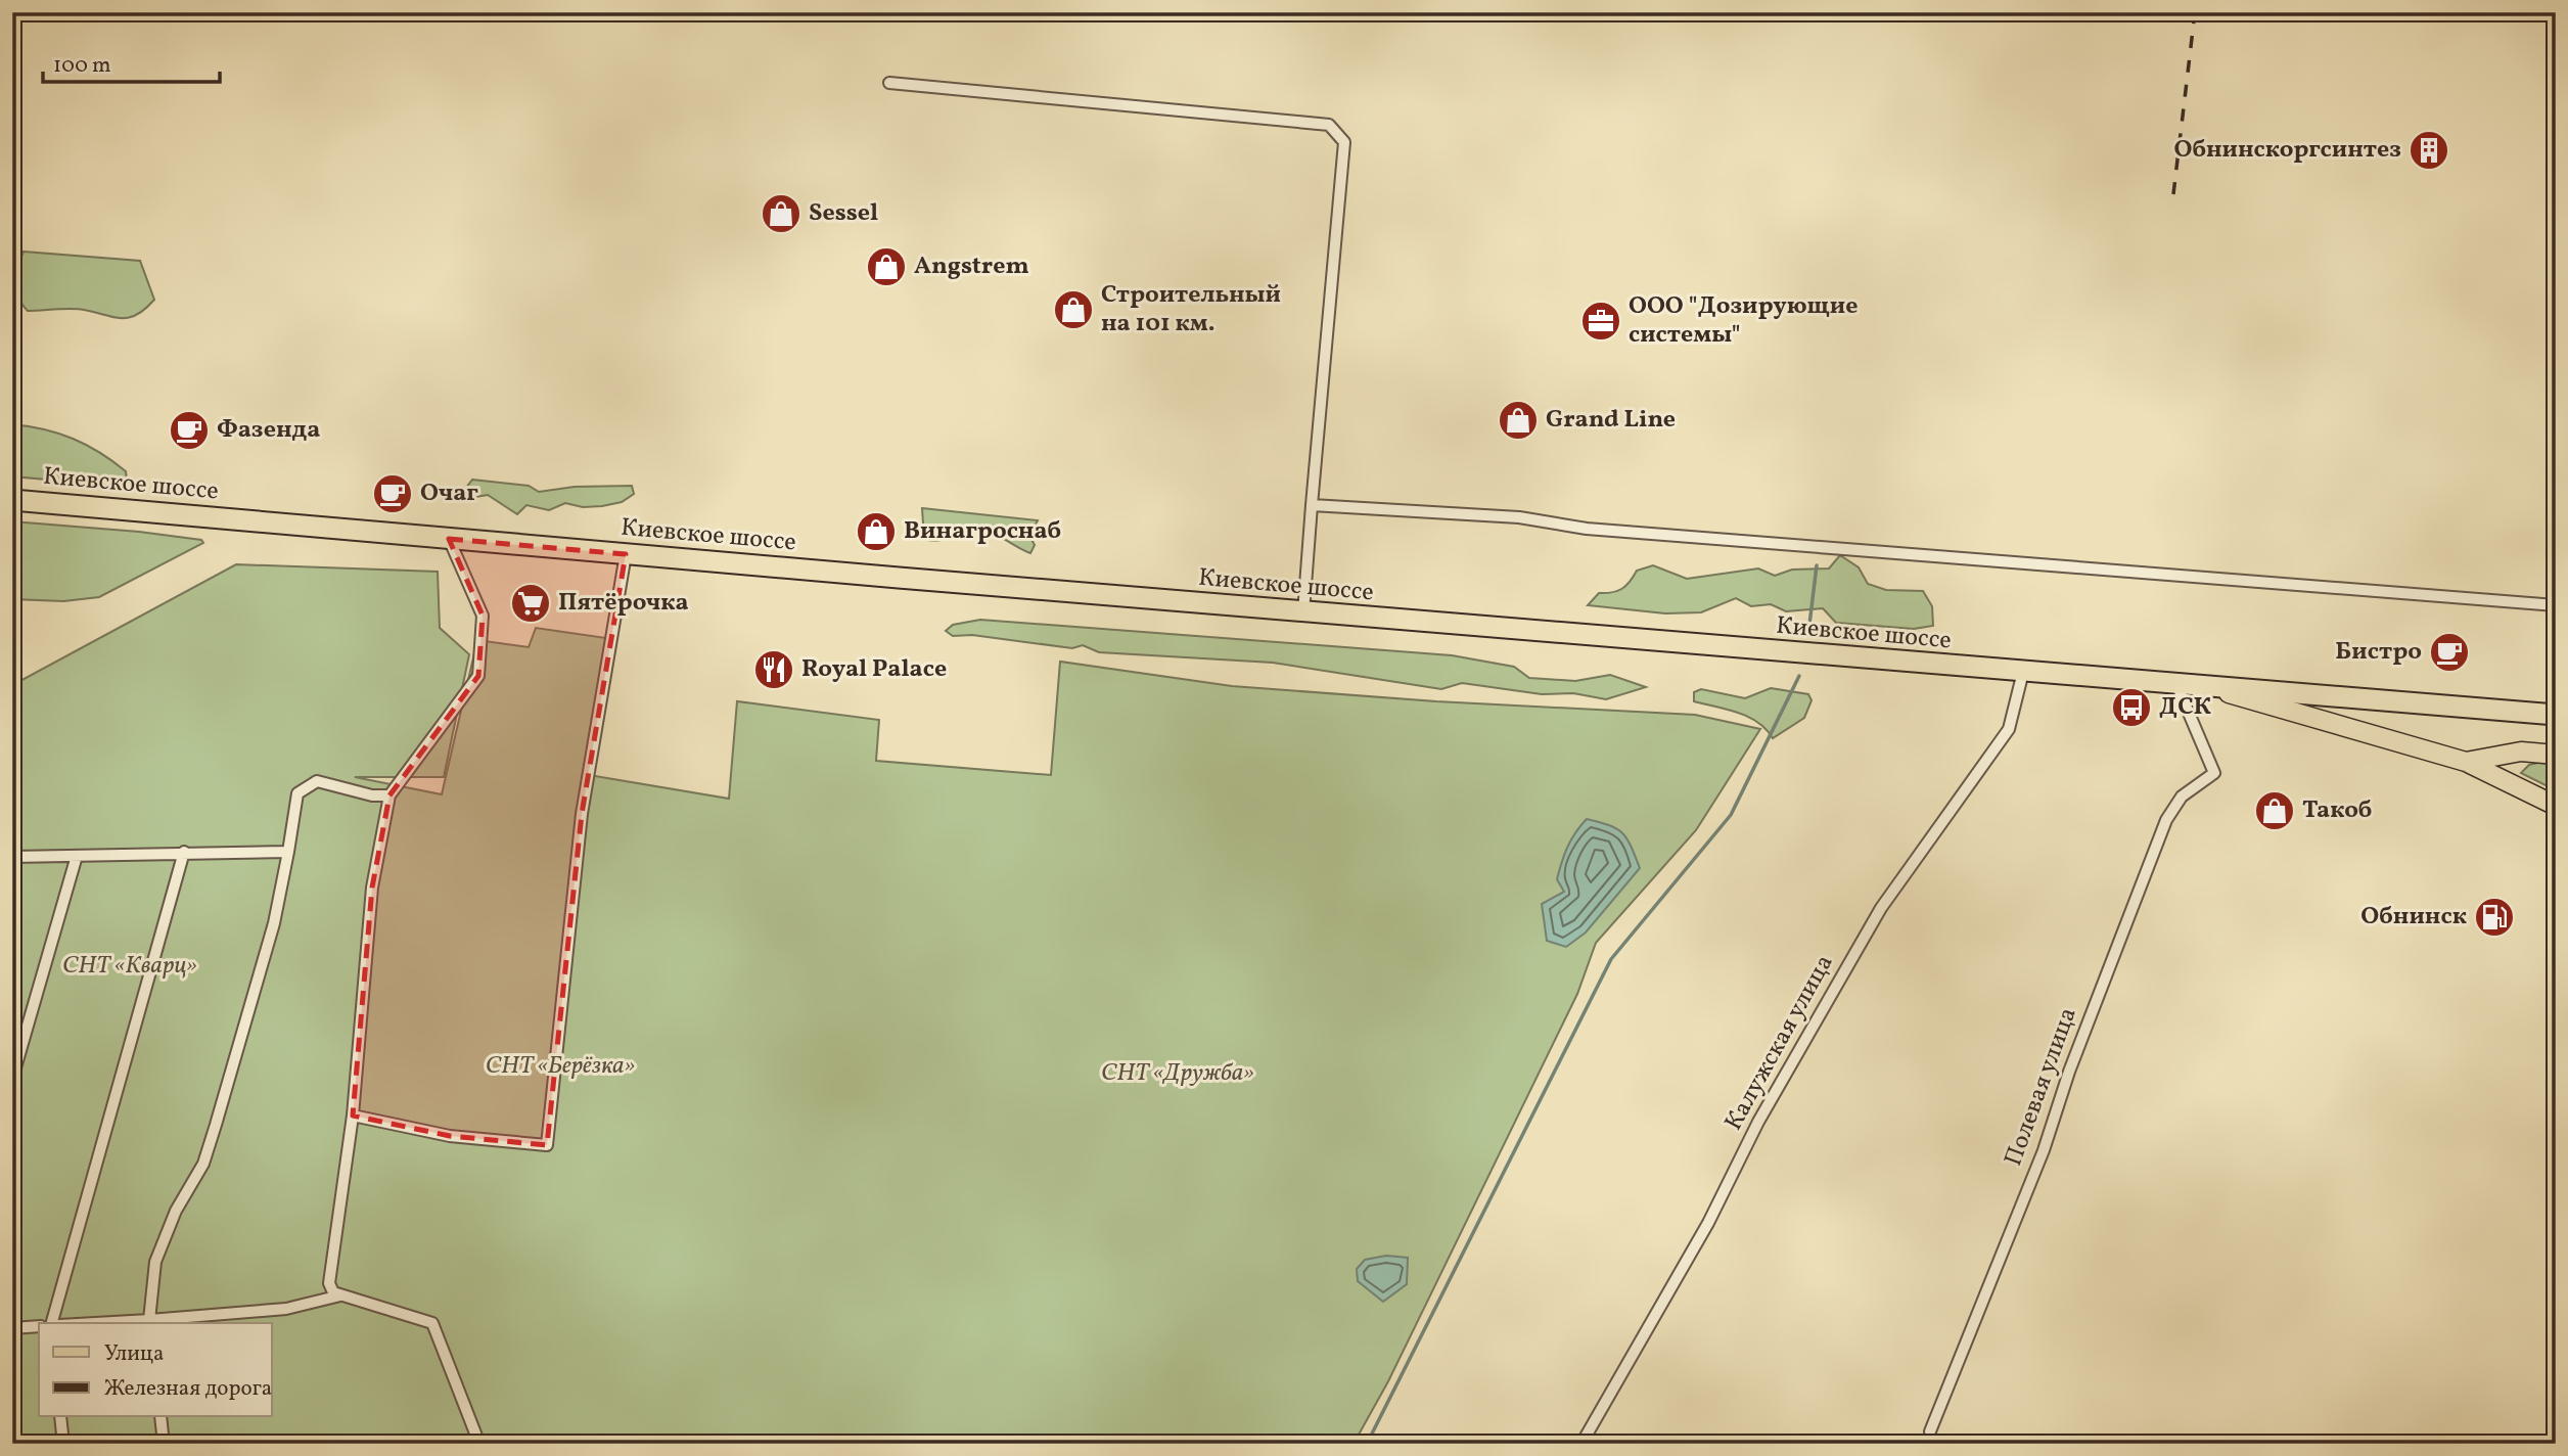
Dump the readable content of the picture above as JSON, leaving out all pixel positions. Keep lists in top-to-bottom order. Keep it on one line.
{"streets":{"highway":["Киевское шоссе"],"street":["Калужская улица","Полевая улица"]},"crossings":[["Киевское шоссе","Калужская улица"],["Киевское шоссе","Полевая улица"]],"parks":["СНТ «Кварц»","СНТ «Берёзка»","СНТ «Дружба»"],"places":{"building":["Обнинскоргсинтез"],"shop":["Sessel","Angstrem","Строительный на 101 км.","Grand Line","Винагроснаб","Такоб"],"office":["ООО \"Дозирующие системы\""],"cafe":["Фазенда","Очаг","Бистро"],"supermarket":["Пятёрочка"],"restaurant":["Royal Palace"],"bus stop":["ДСК"],"fuel station":["Обнинск"]},"legend":["Улица","Железная дорога"],"scale_bar":"100 m"}
